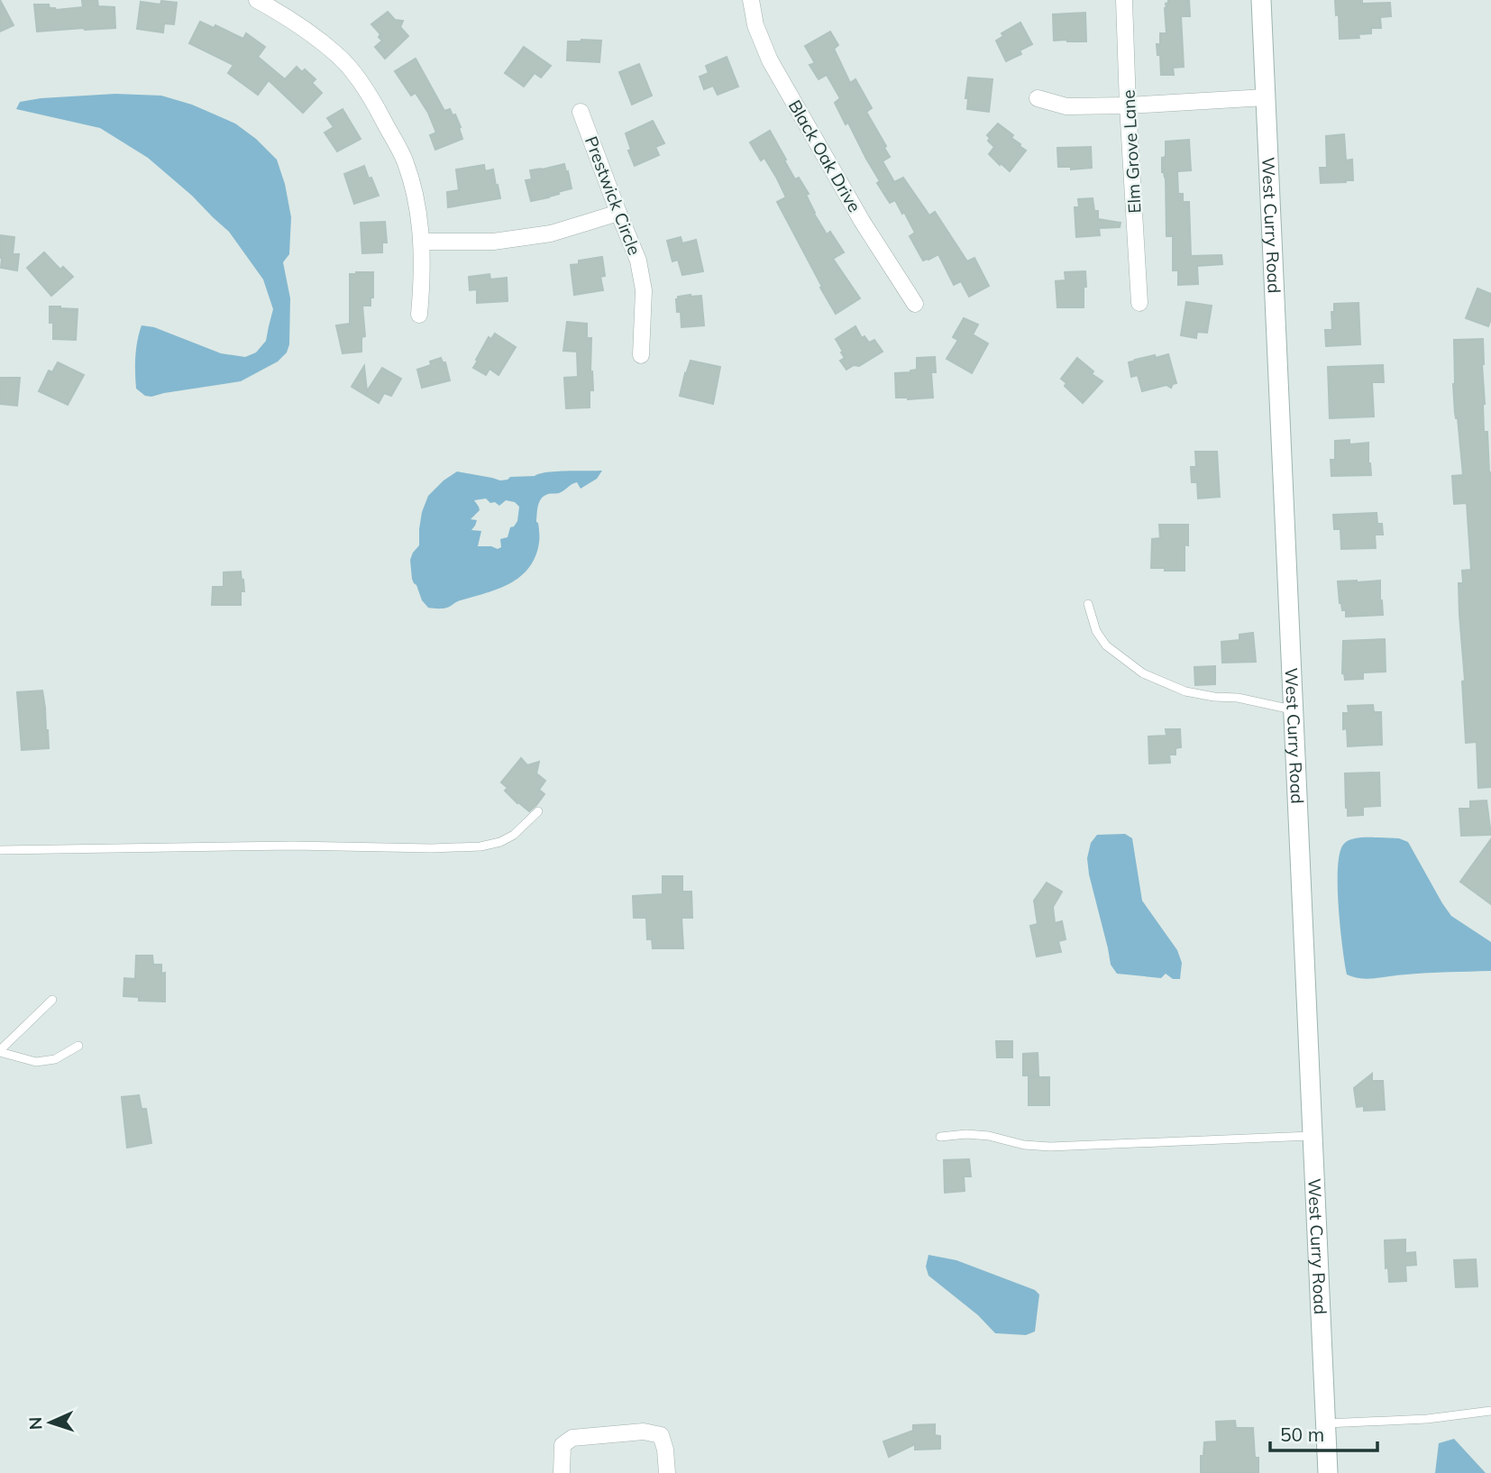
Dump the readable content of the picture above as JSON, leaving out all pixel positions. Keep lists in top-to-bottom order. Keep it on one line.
{"streets":{"street":["Elm Grove Lane","Black Oak Drive","Prestwick Circle","West Curry Road"]},"scale_bar":"50 m","north":"left"}
